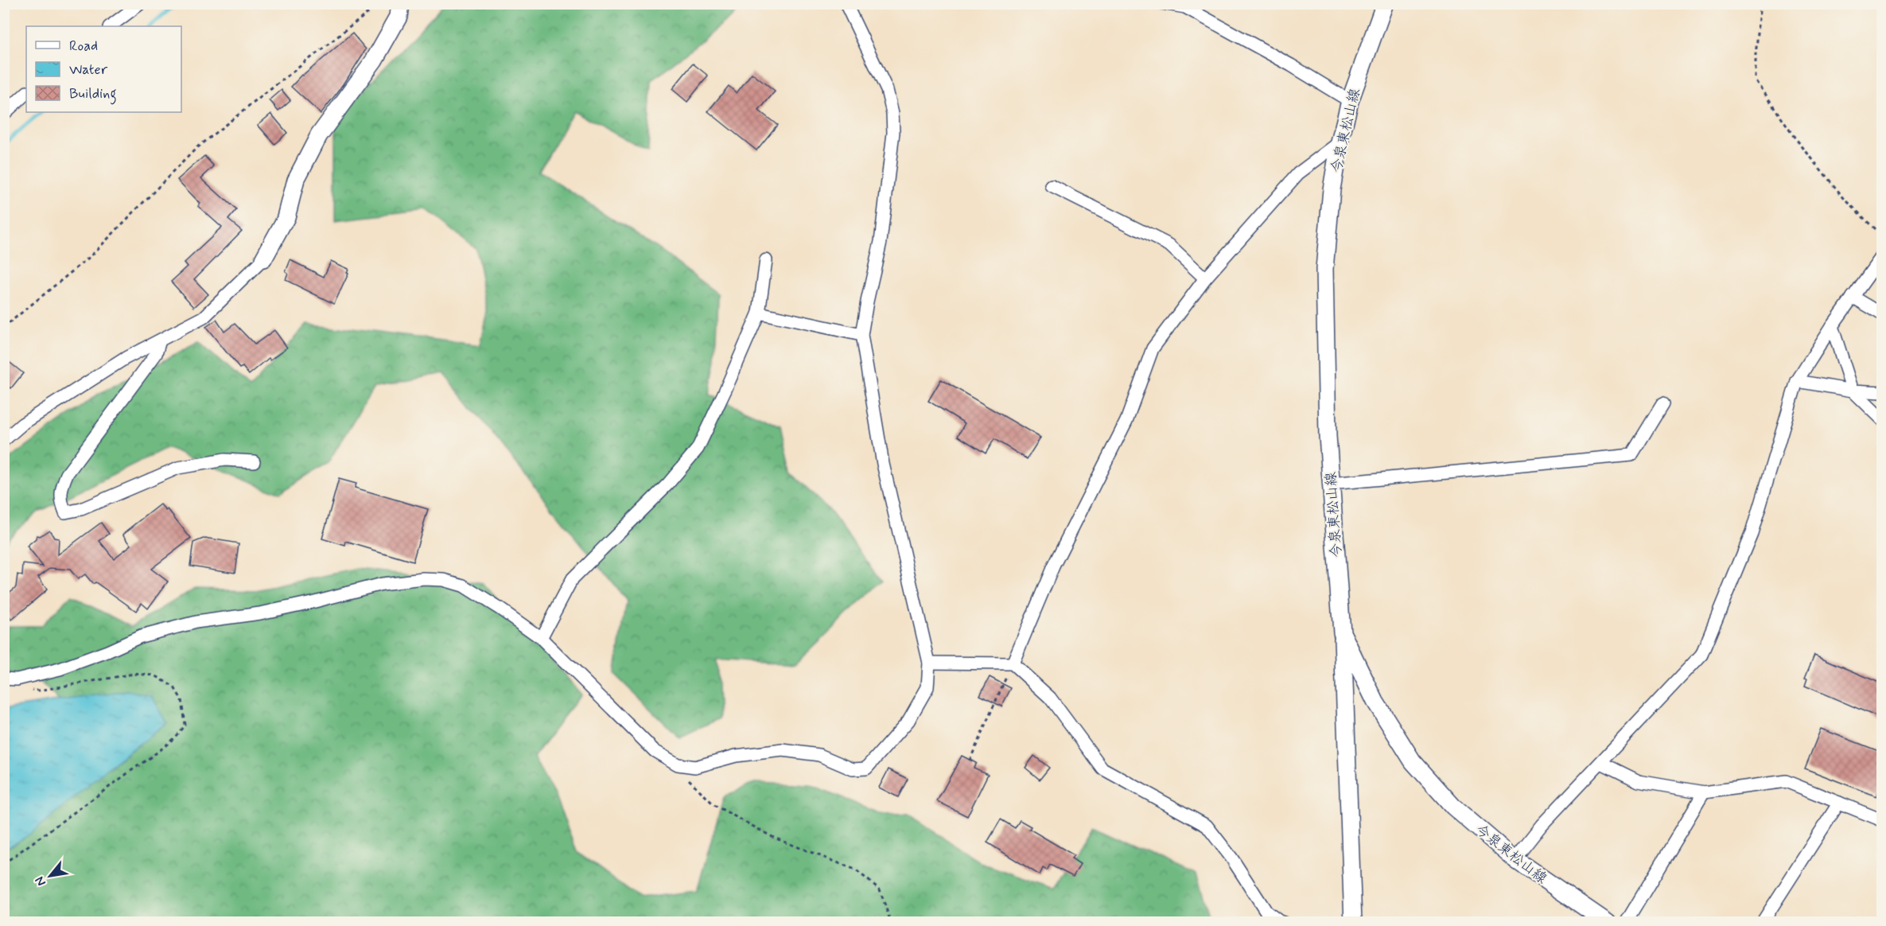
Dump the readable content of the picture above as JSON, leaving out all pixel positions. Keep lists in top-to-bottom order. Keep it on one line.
{"streets":{"main road":["今泉東松山線"]},"legend":["Road","Water","Building"],"north":"bottom left"}
